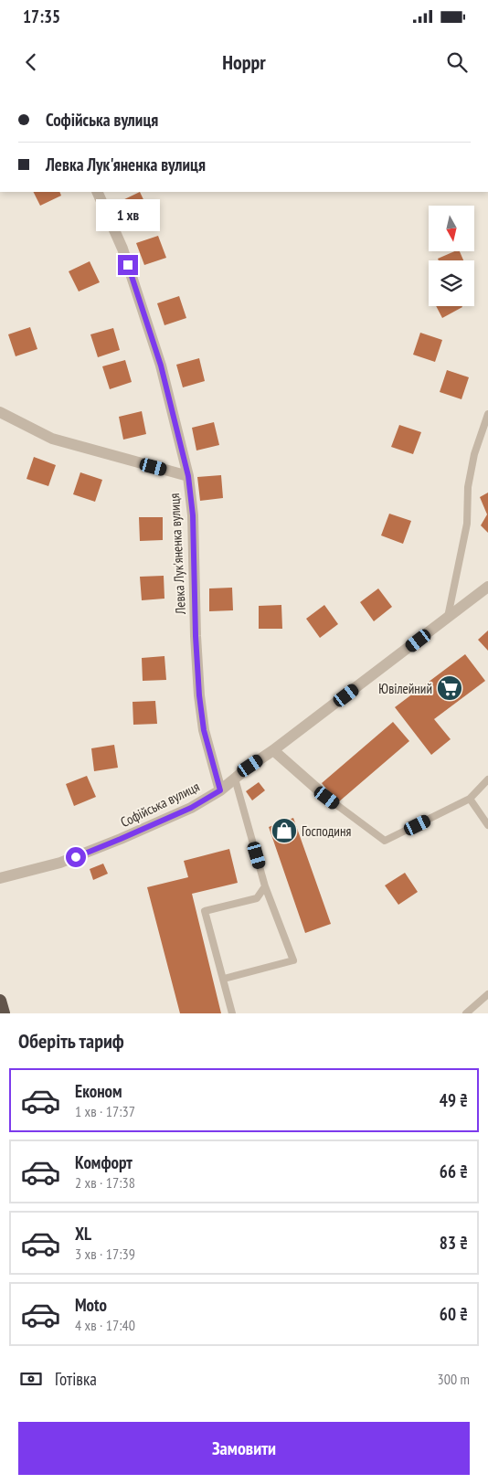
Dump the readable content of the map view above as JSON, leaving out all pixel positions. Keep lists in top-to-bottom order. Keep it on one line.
{"streets":{"street":["Левка Лук'яненка вулиця","Софійська вулиця"]},"crossings":[["Левка Лук'яненка вулиця","Софійська вулиця"]],"places":{"supermarket":["Ювілейний"],"shop":["Господиня"]},"north":"bottom","page":{"status":"17:35","header":"Hoppr","banner":["Софійська вулиця","Левка Лук'яненка вулиця"],"bubble":"1 хв","heading":"Оберіть тариф","list":[{"name":"Економ","note":"1 хв · 17:37","value":"49 ₴"},{"name":"Комфорт","note":"2 хв · 17:38","value":"66 ₴"},{"name":"XL","note":"3 хв · 17:39","value":"83 ₴"},{"name":"Moto","note":"4 хв · 17:40","value":"60 ₴"}],"pay":["Готівка","300 m"],"buttons":"Замовити"}}
